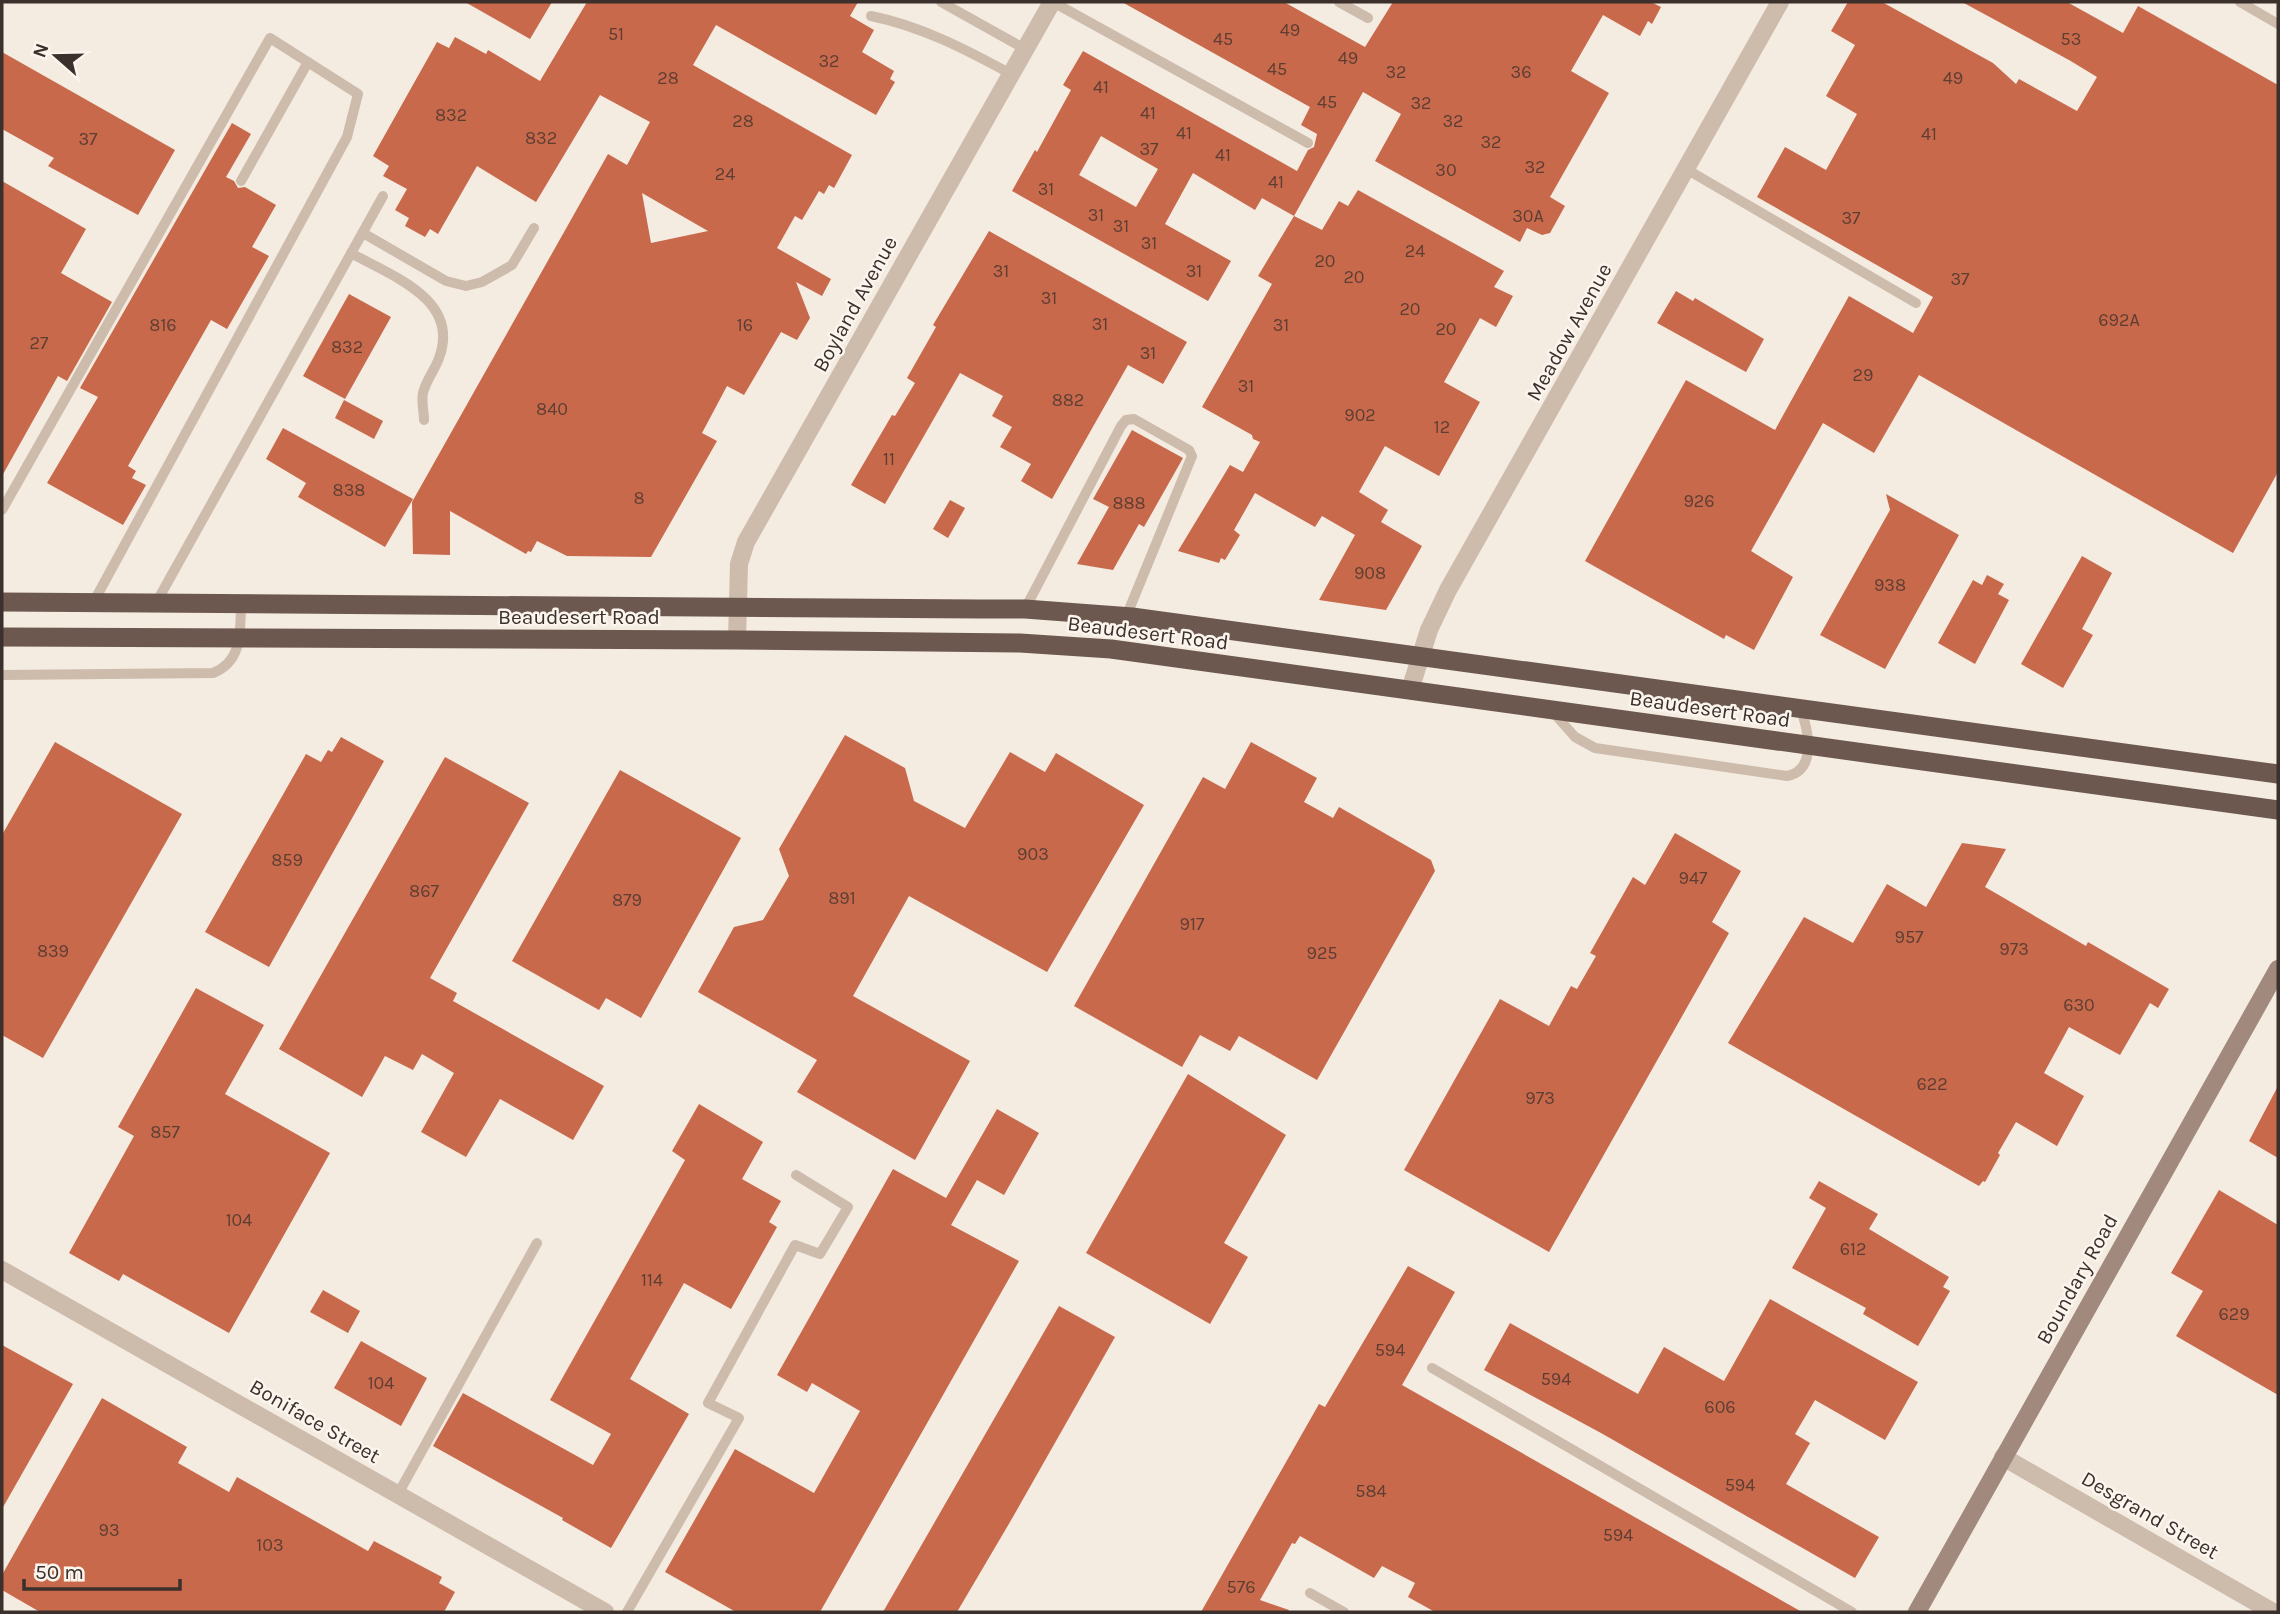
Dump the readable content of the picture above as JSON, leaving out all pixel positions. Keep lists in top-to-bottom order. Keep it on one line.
{"streets":{"highway":["Beaudesert Road"],"main road":["Boundary Road"],"street":["Boyland Avenue","Meadow Avenue","Boniface Street","Desgrand Street"]},"crossings":[["Boyland Avenue","Beaudesert Road"],["Meadow Avenue","Beaudesert Road"],["Boundary Road","Desgrand Street"]],"house_numbers":["49","51","45","53","49","32","45","32","36","28","49","41","45","32","41","832","28","32","41","41","832","37","32","37","41","32","30","24","41","31","31","30A","37","31","31","24","20","31","31","20","37","31","20","692A","31","816","16","31","20","27","832","31","29","31","882","840","902","12","11","838","8","926","888","908","938","903","859","947","867","891","879","917","957","973","839","925","630","622","973","857","104","612","114","629","594","594","104","606","594","584","93","594","103","576"],"scale_bar":"50 m","north":"left"}
